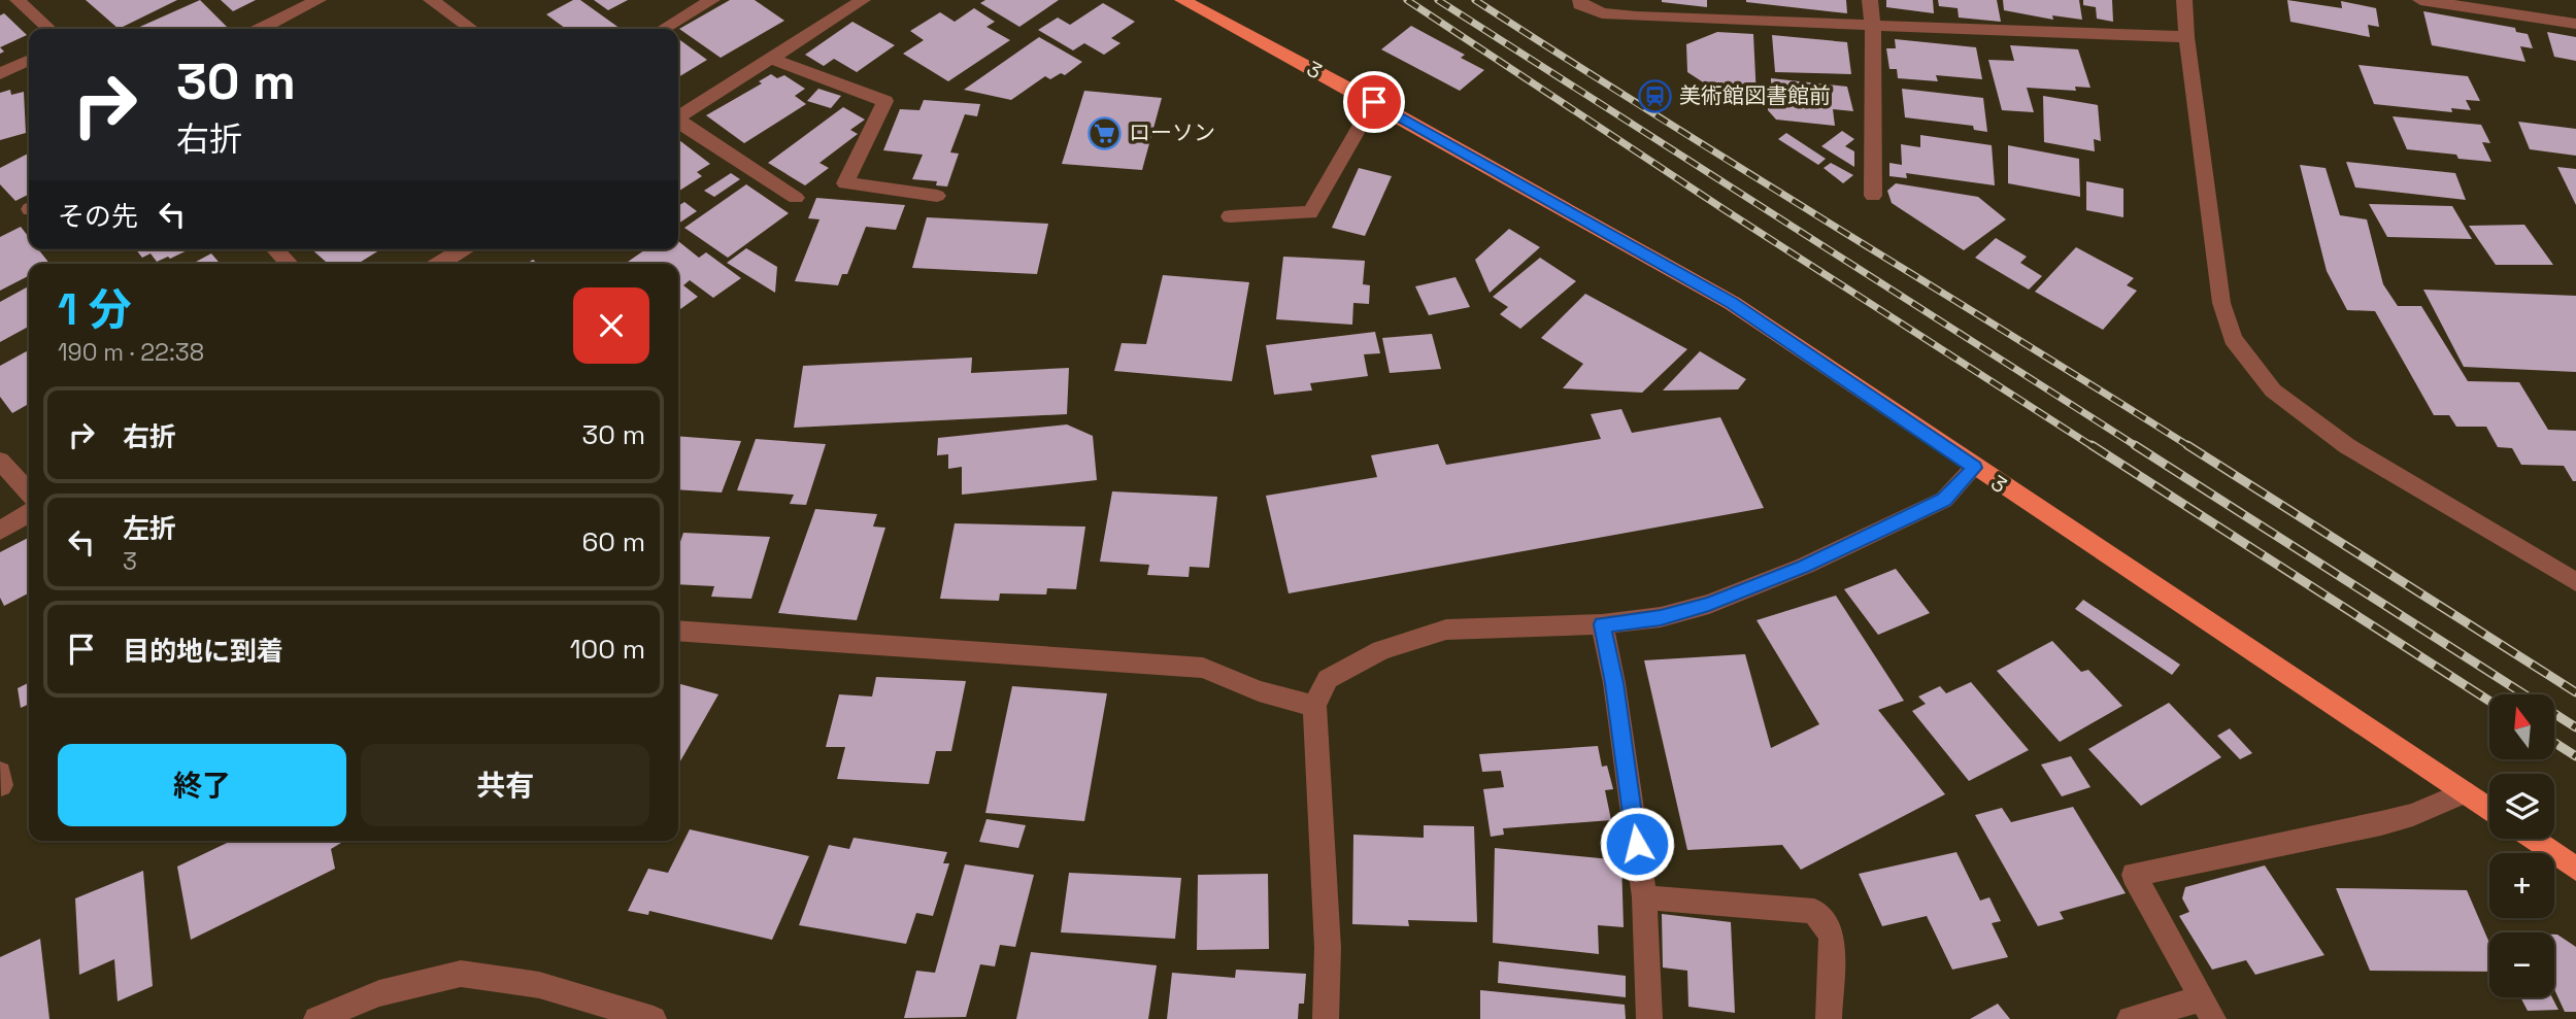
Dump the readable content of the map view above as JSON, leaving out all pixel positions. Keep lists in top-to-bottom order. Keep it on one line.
{"streets":{"main road":["3"]},"places":{"station":["美術館図書館前"],"supermarket":["ローソン"]},"north":"top","page":{"turn":["30 m","右折"],"then":"その先","heading":["1 分","190 m · 22:38"],"list":[{"name":"右折","value":"30 m"},{"name":"左折","note":"3","value":"60 m"},{"name":"目的地に到着","value":"100 m"}],"map_buttons":["+","−"],"buttons":["終了","共有"]}}
